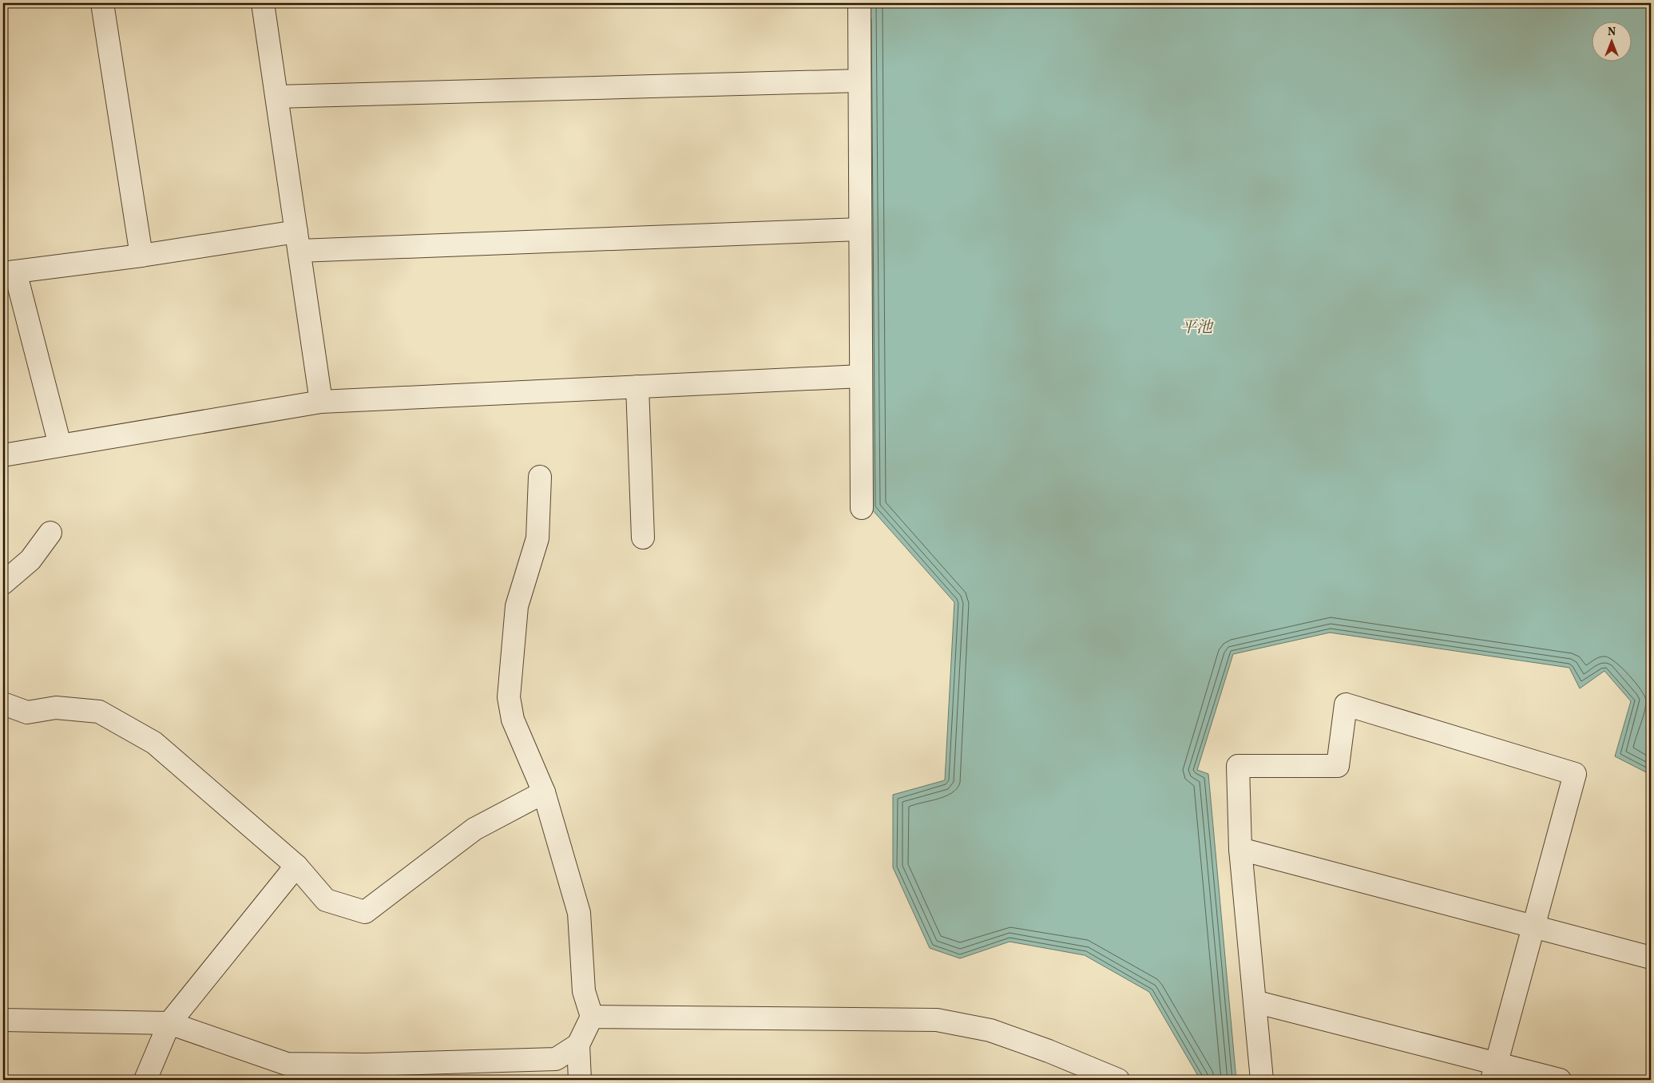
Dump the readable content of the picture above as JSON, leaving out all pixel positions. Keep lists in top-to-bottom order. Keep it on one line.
{"water":["平池"],"north":"top"}
